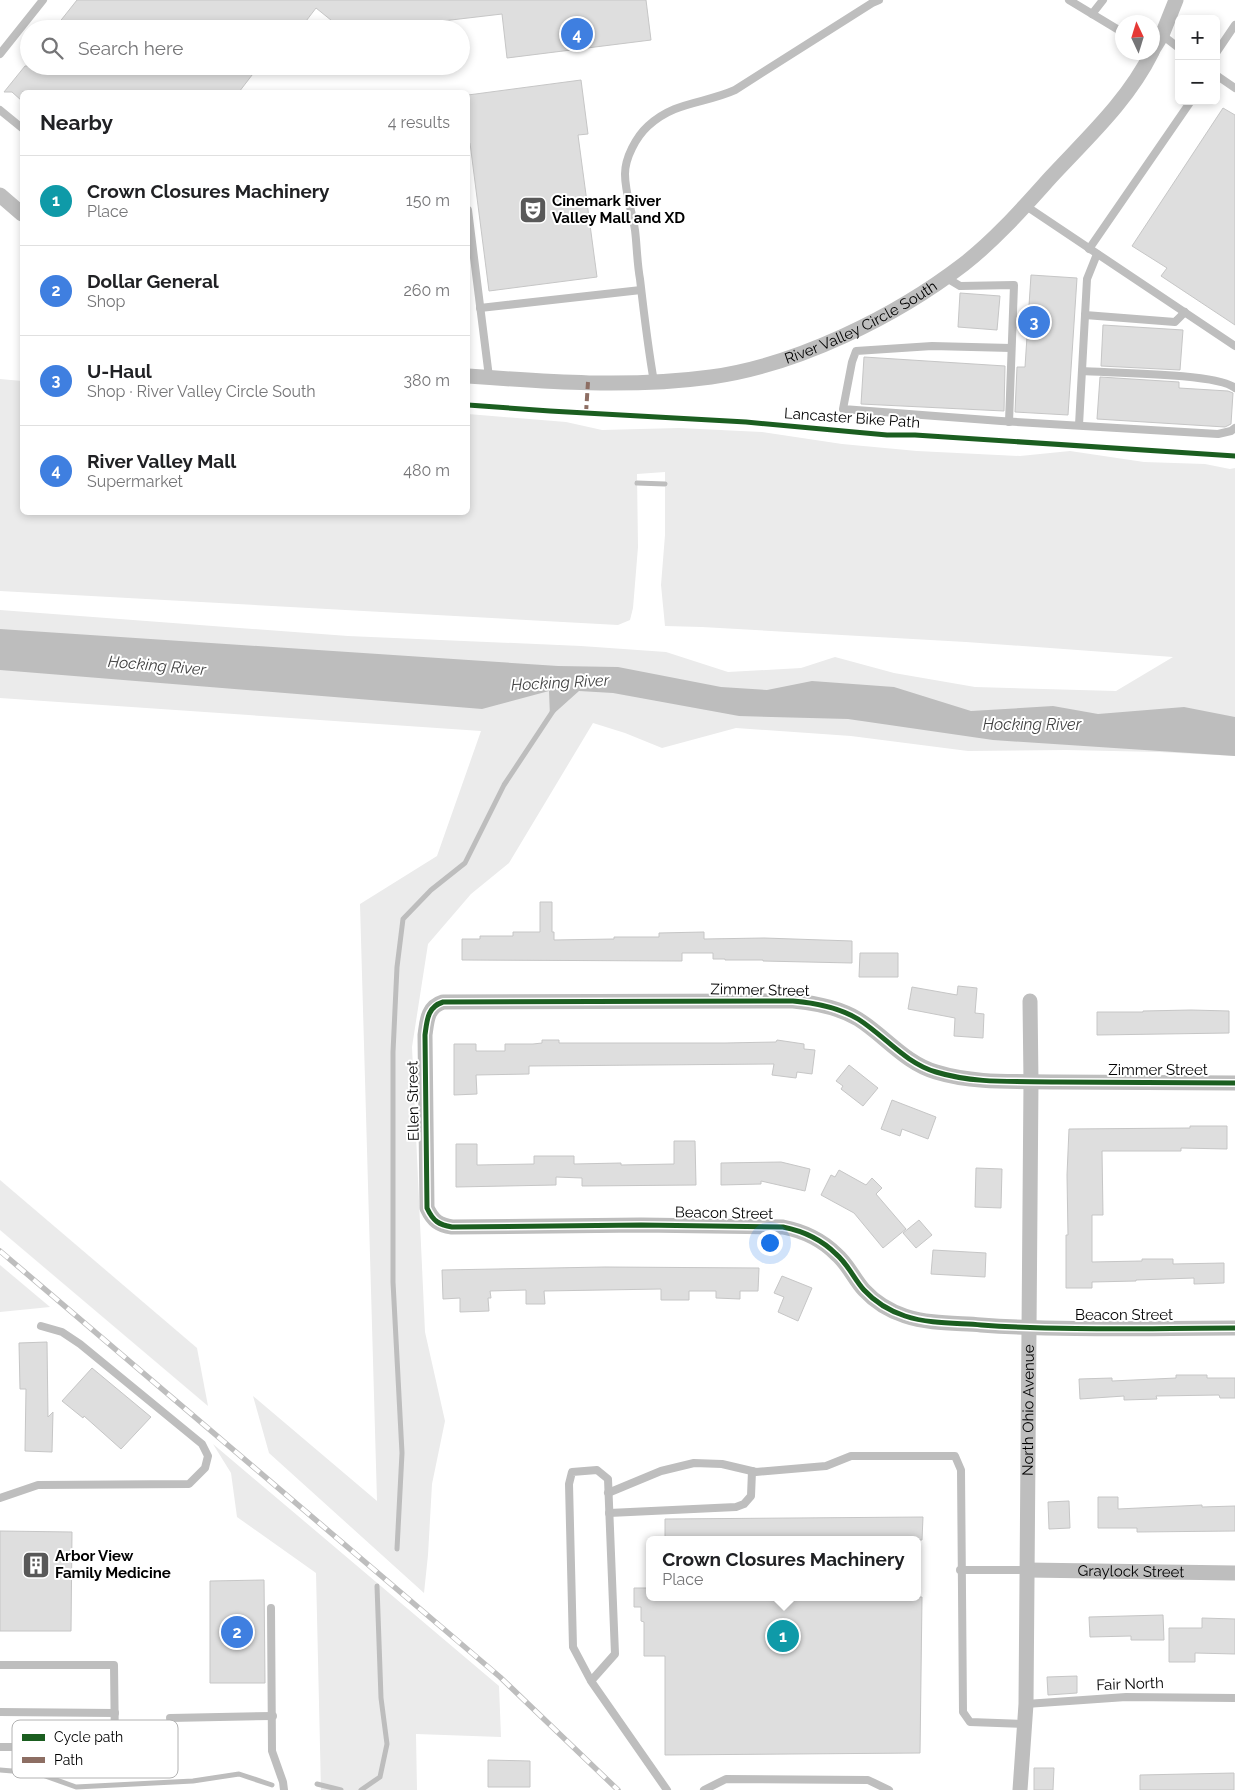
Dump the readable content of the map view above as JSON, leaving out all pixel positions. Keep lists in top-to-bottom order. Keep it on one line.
{"streets":{"street":["River Valley Circle South","Zimmer Street","Ellen Street","Beacon Street","North Ohio Avenue","Graylock Street"],"lane":["Fair North"],"cycle path":["Lancaster Bike Path"]},"crossings":[["Zimmer Street","Ellen Street"],["Zimmer Street","North Ohio Avenue"],["Ellen Street","Beacon Street"],["Beacon Street","North Ohio Avenue"],["North Ohio Avenue","Graylock Street"],["North Ohio Avenue","Fair North"]],"water":["Hocking River"],"places":{"theatre":["Cinemark River Valley Mall and XD"],"building":["Arbor View Family Medicine"]},"legend":["Cycle path","Path"],"north":"top","page":{"map_buttons":["+","−"],"pins":["4","3","2","1"],"search":"Search here","heading":["Nearby","4 results"],"list":[{"mark":"1","name":"Crown Closures Machinery","note":"Place","value":"150 m"},{"mark":"2","name":"Dollar General","note":"Shop","value":"260 m"},{"mark":"3","name":"U-Haul","note":"Shop · River Valley Circle South","value":"380 m"},{"mark":"4","name":"River Valley Mall","note":"Supermarket","value":"480 m"}],"popup":["Crown Closures Machinery","Place"]}}
